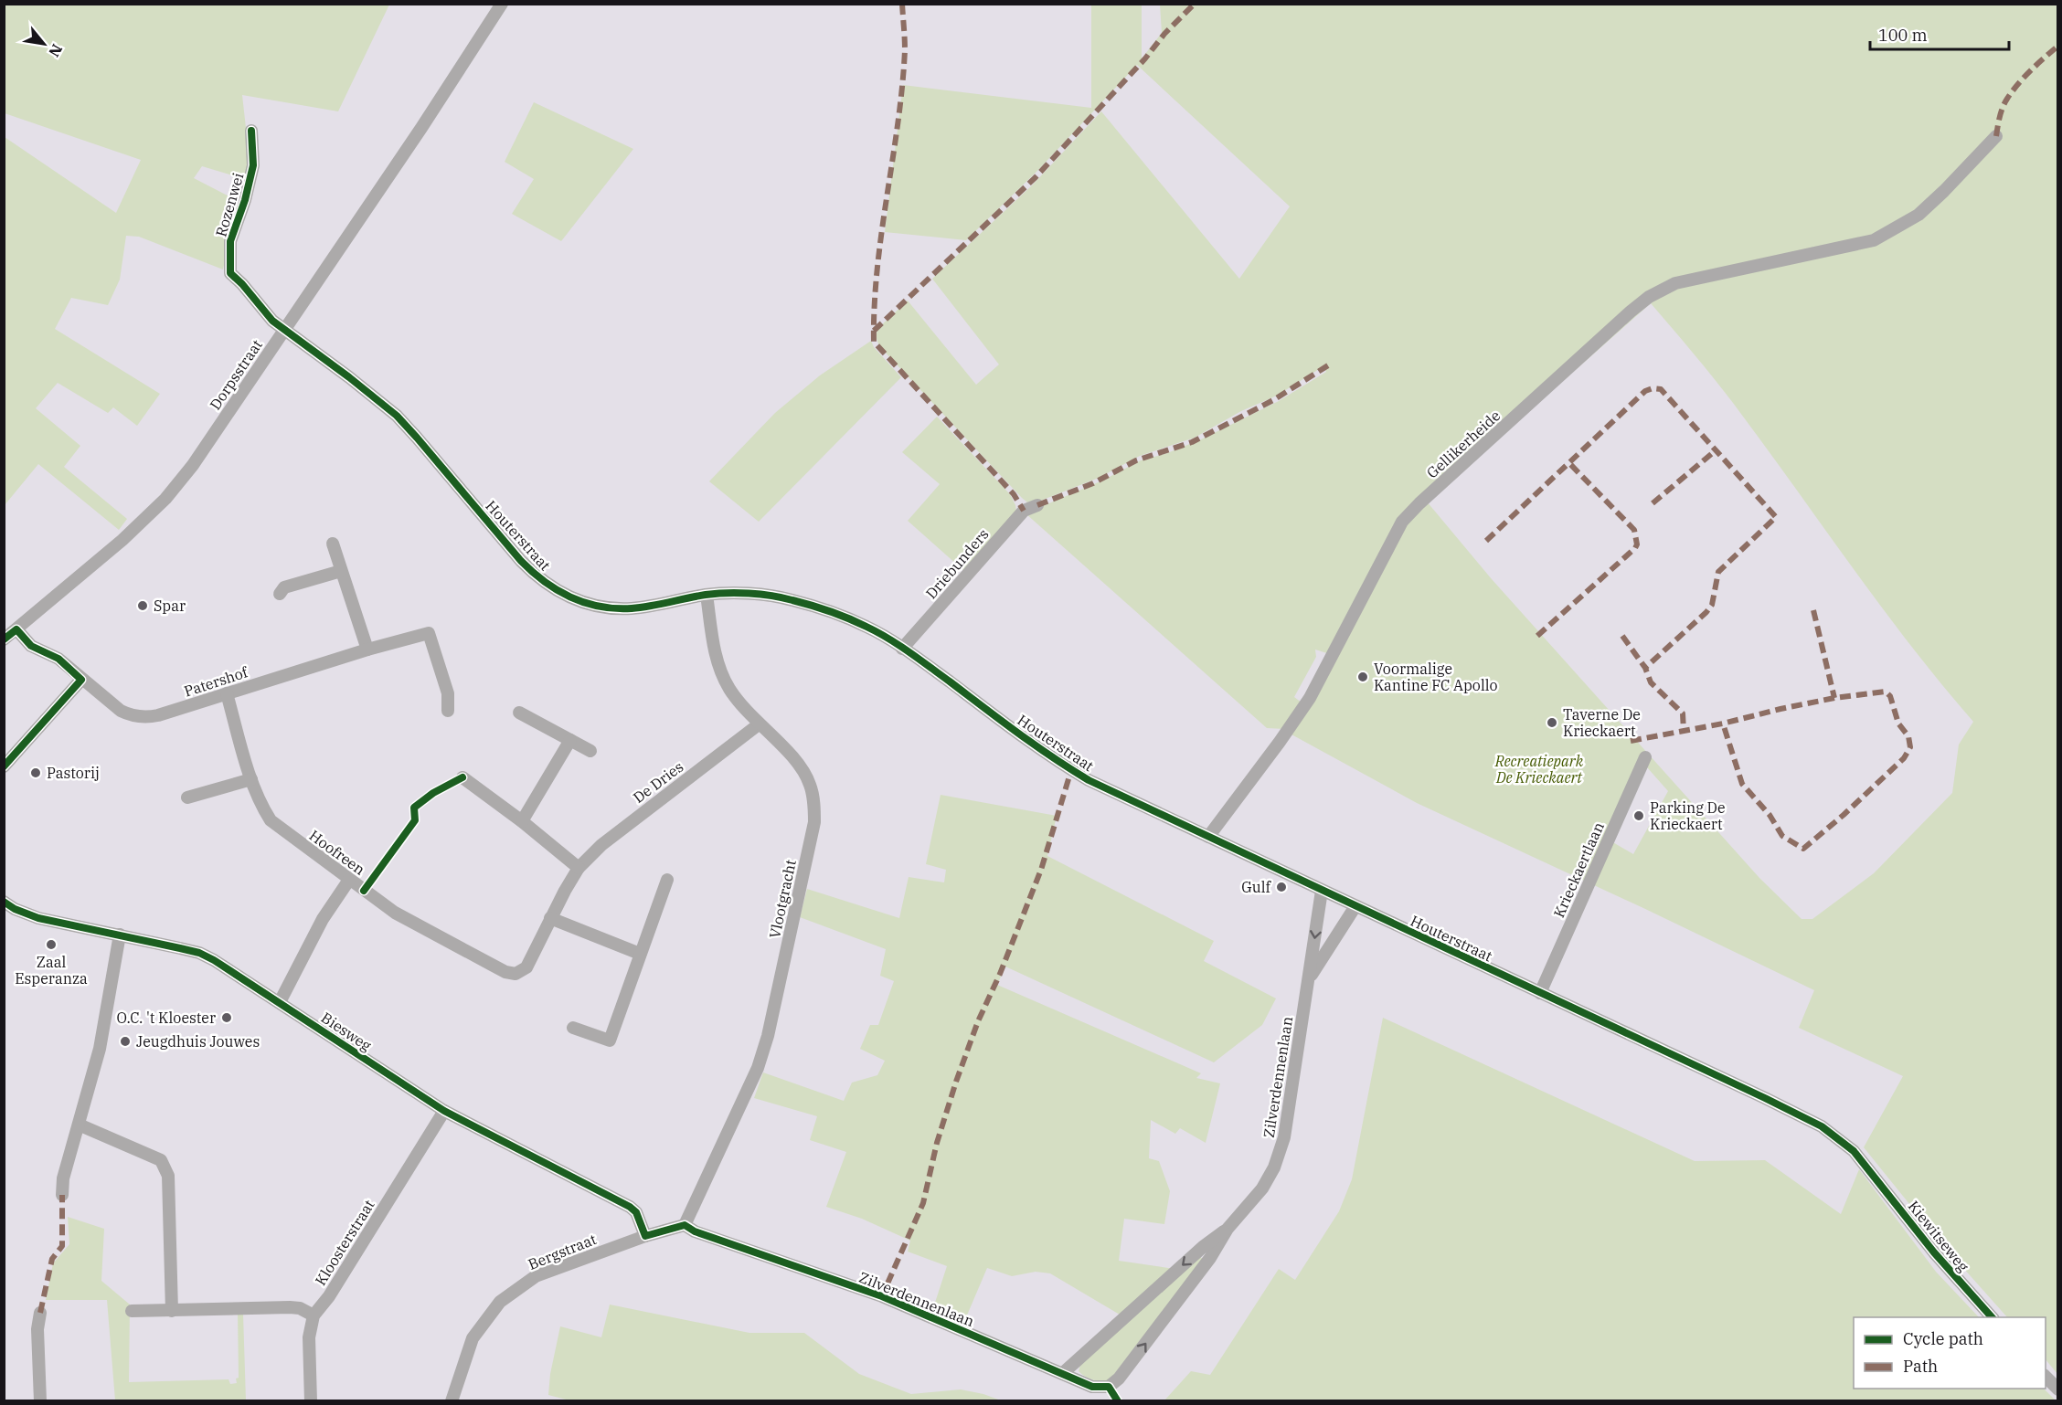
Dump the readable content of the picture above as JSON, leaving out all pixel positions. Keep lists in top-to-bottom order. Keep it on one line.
{"streets":{"street":["Rozenwei","Dorpsstraat","Gellikerheide","Houterstraat","Driebunders","Patershof","De Dries","Hoofreen","Krieckaertlaan","Vlootgracht","Biesweg","Zilverdennenlaan","Kiewitseweg","Kloosterstraat","Bergstraat"]},"crossings":[["Rozenwei","Dorpsstraat"],["Rozenwei","Houterstraat"],["Dorpsstraat","Houterstraat"],["Dorpsstraat","Patershof"],["Gellikerheide","Houterstraat"],["Houterstraat","Driebunders"],["Houterstraat","Krieckaertlaan"],["Houterstraat","Vlootgracht"],["Houterstraat","Zilverdennenlaan"],["Houterstraat","Kiewitseweg"],["Patershof","Hoofreen"],["De Dries","Hoofreen"],["De Dries","Vlootgracht"],["Vlootgracht","Zilverdennenlaan"],["Vlootgracht","Bergstraat"],["Biesweg","Kloosterstraat"],["Biesweg","Bergstraat"],["Zilverdennenlaan","Bergstraat"]],"parks":["Recreatiepark De Krieckaert"],"places":["Spar","Voormalige Kantine FC Apollo","Taverne De Krieckaert","Pastorij","Parking De Krieckaert","Gulf","Zaal Esperanza","O.C. 't Kloester","Jeugdhuis Jouwes"],"legend":["Cycle path","Path"],"scale_bar":"100 m","north":"bottom right"}
